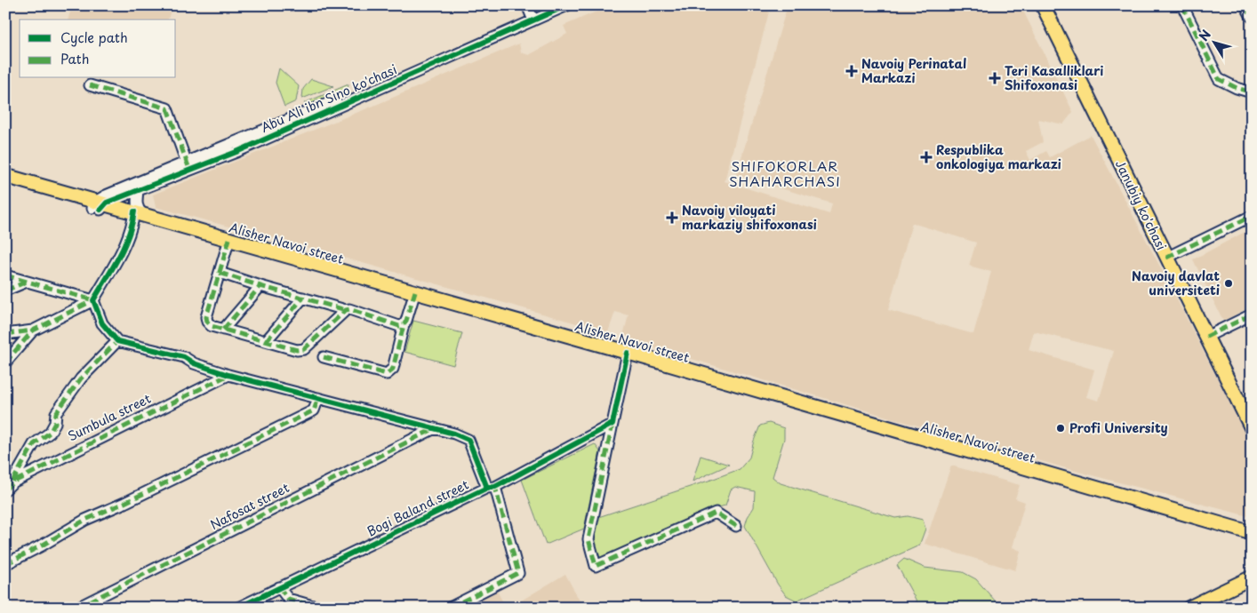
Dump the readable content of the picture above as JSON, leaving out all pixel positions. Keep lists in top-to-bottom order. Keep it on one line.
{"streets":{"main road":["Janubiy ko'chasi","Alisher Navoi street"],"street":["Abu Ali ibn Sino ko'chasi","Sumbula street","Nafosat street","Bogi Baland street"]},"crossings":[["Abu Ali ibn Sino ko'chasi","Alisher Navoi street"]],"districts":["SHIFOKORLAR SHAHARCHASI"],"places":{"health":["Navoiy Perinatal Markazi","Teri Kasalliklari Shifoxonasi","Respublika onkologiya markazi","Navoiy viloyati markaziy shifoxonasi"],"other":["Navoiy davlat universiteti","Profi University"]},"legend":["Cycle path","Path"],"north":"top left"}
